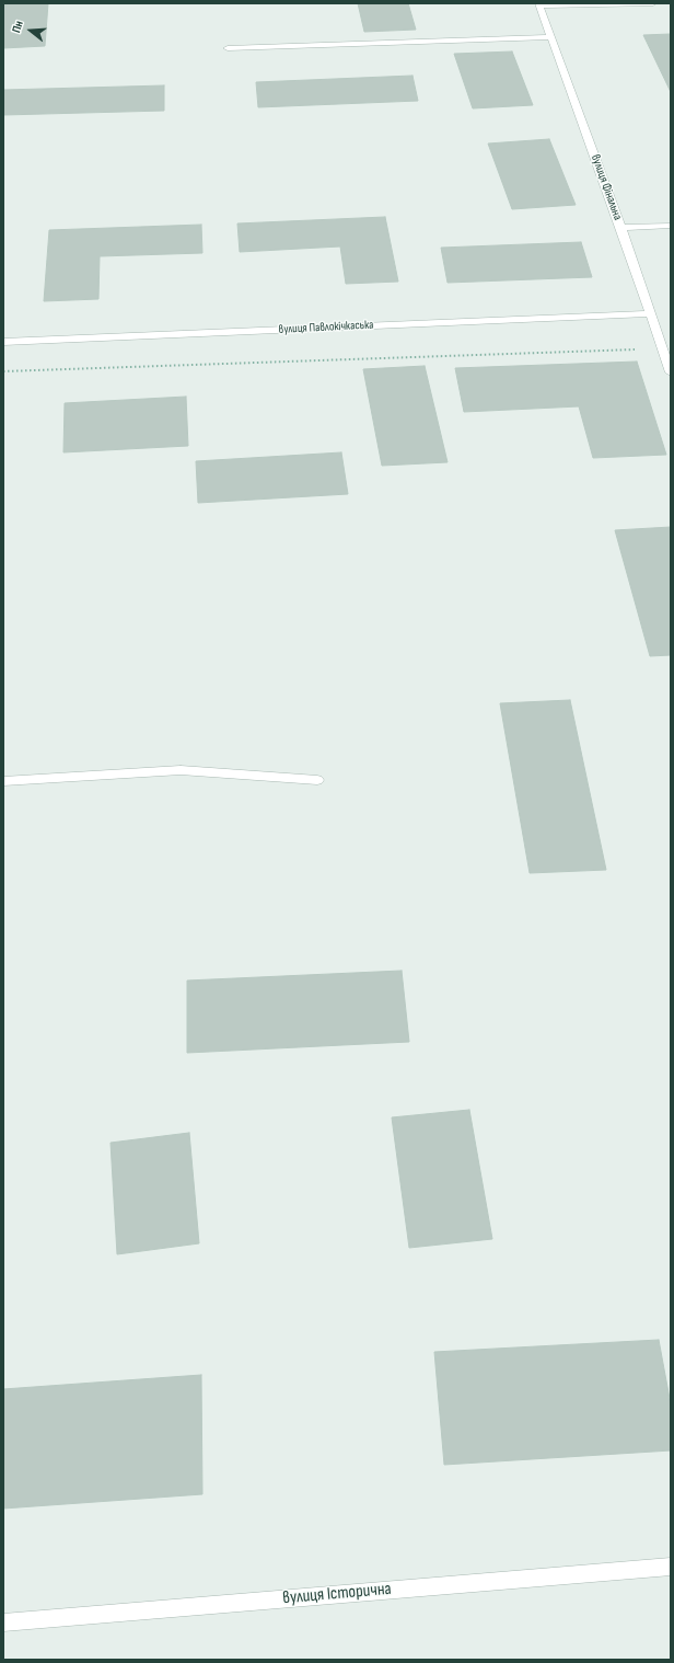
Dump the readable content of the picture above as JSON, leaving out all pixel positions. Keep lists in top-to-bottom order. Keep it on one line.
{"streets":{"street":["вулиця Фінальна","вулиця Павлокічкаська","вулиця Історична"]},"crossings":[["вулиця Фінальна","вулиця Павлокічкаська"]],"north":"left"}
